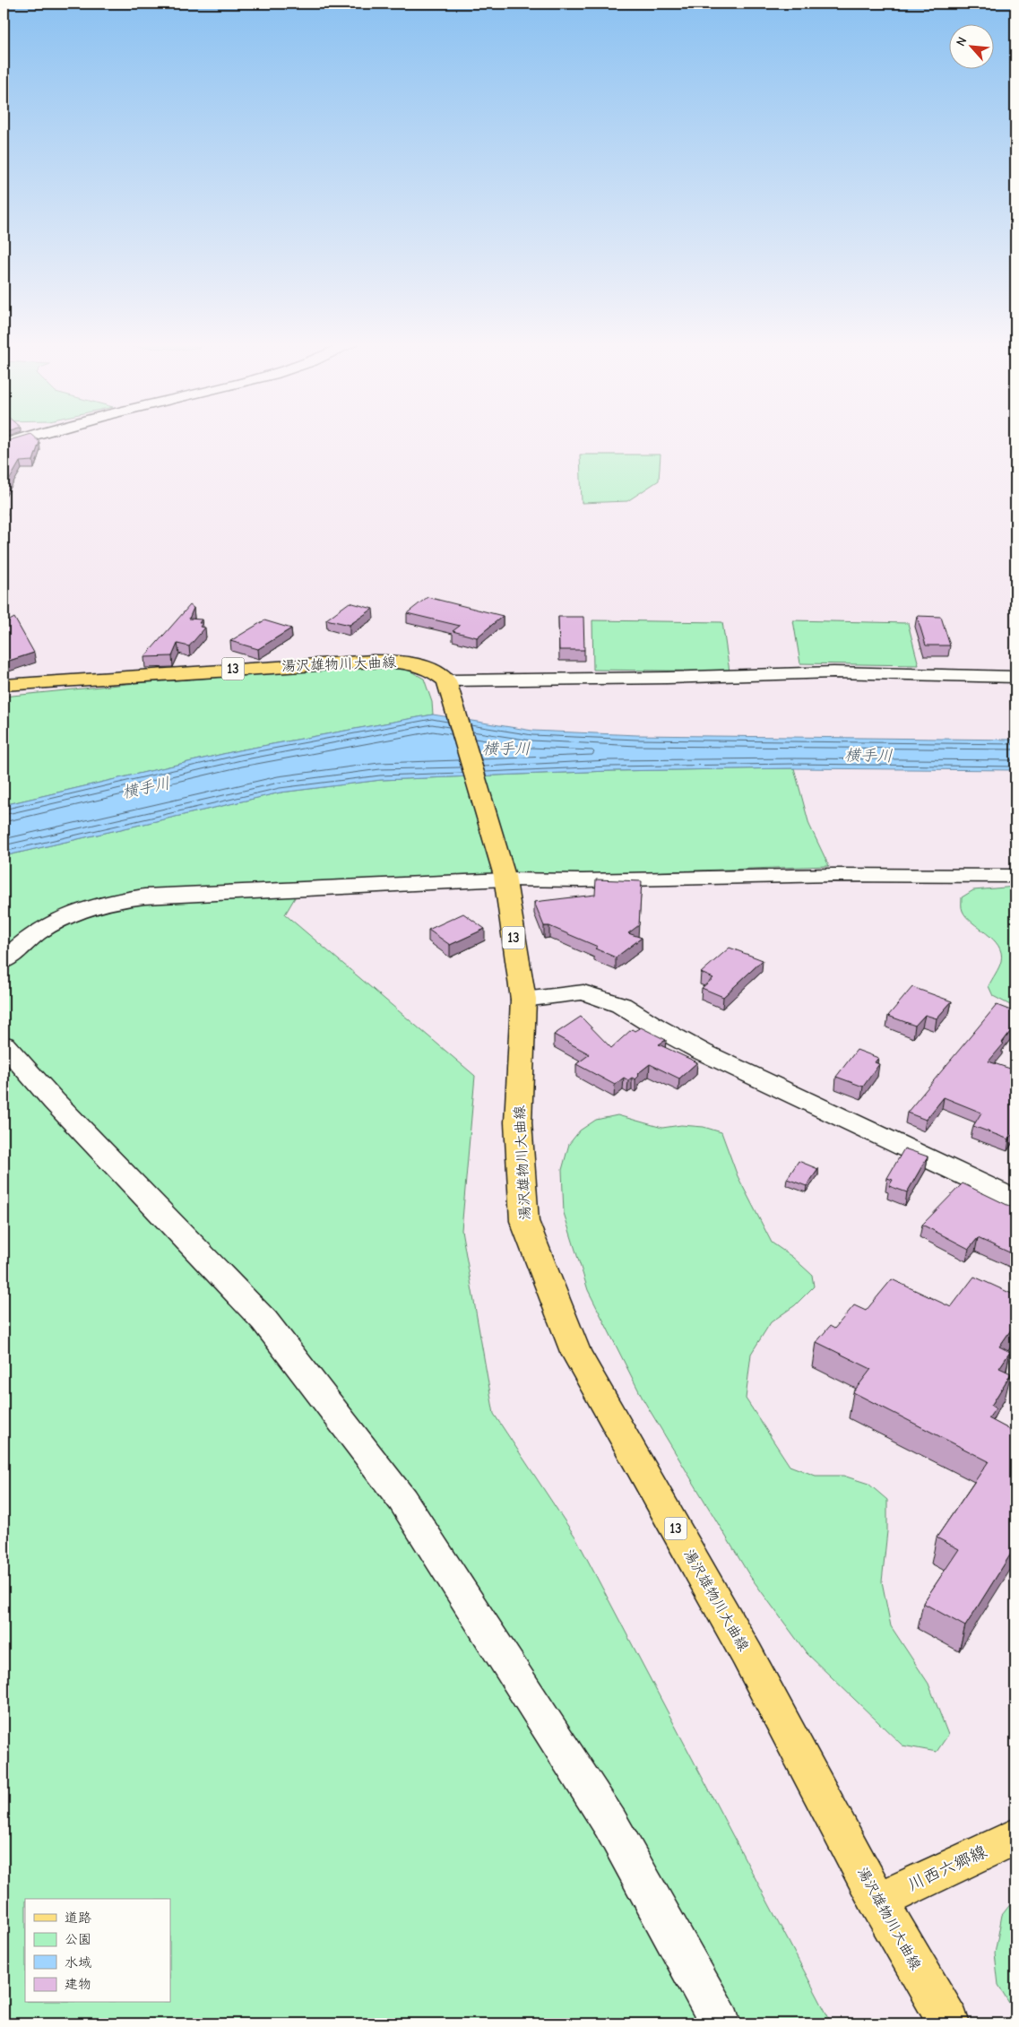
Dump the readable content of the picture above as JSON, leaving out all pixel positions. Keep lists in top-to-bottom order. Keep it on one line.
{"streets":{"main road":["湯沢雄物川大曲線","13","川西六郷線"]},"crossings":[["湯沢雄物川大曲線","川西六郷線"]],"water":["横手川"],"legend":["道路","公園","水域","建物"],"north":"top left"}
